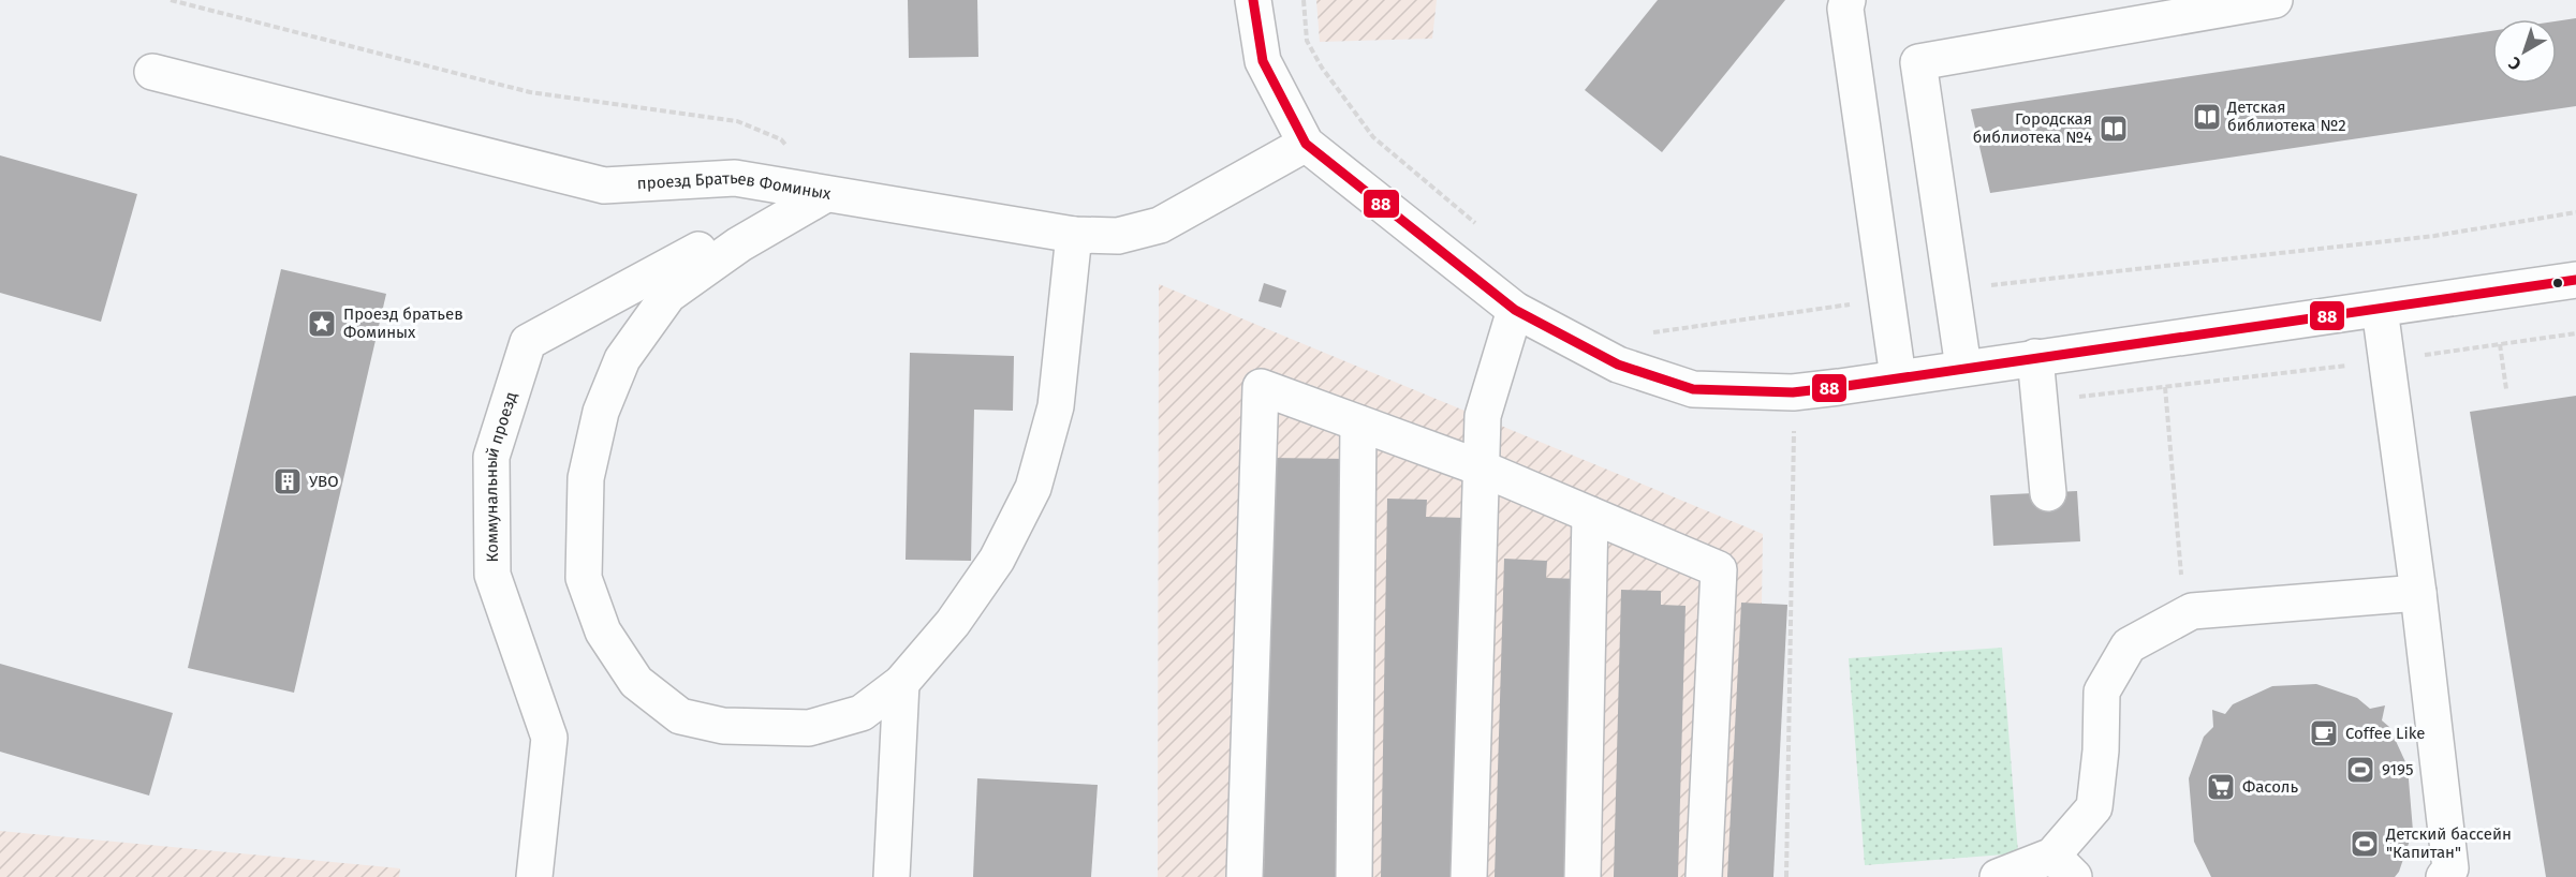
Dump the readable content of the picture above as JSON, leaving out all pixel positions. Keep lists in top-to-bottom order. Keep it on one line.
{"streets":{"street":["проезд Братьев Фоминых","Коммунальный проезд"]},"places":{"library":["Детская библиотека №2","Городская библиотека №4"],"place":["Проезд братьев Фоминых"],"building":["УВО"],"cafe":["Coffee Like"],"sports":["9195","Детский бассейн \"Капитан\""],"supermarket":["Фасоль"]},"lines":["transit line 88"],"north":"bottom left"}
